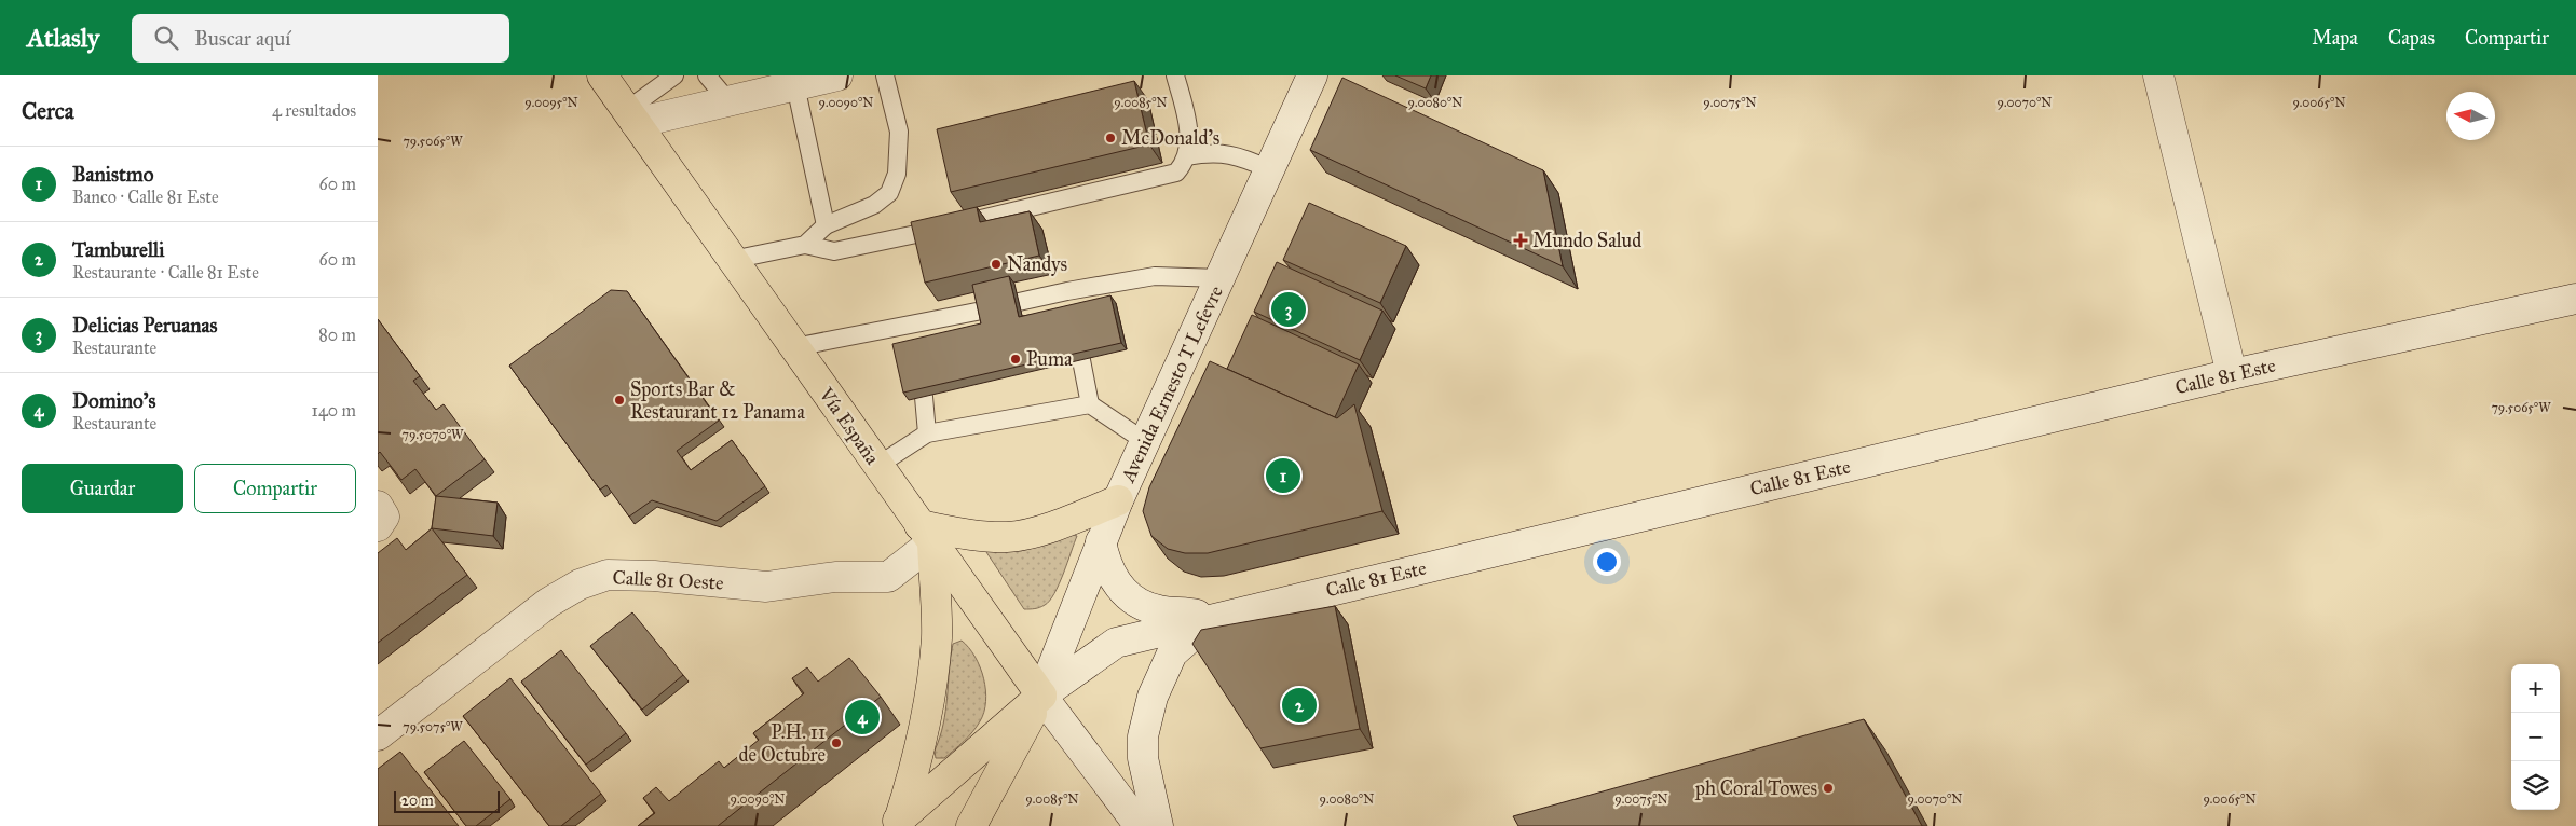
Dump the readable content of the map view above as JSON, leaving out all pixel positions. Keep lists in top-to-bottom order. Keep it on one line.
{"streets":{"main road":["Vía España"],"street":["Calle 81 Este","Avenida Ernesto T Lefevre","Calle 81 Oeste"]},"crossings":[["Calle 81 Este","Avenida Ernesto T Lefevre"],["Calle 81 Este","Vía España"],["Avenida Ernesto T Lefevre","Vía España"],["Vía España","Calle 81 Oeste"]],"places":{"other":["McDonald's","Nandys","Puma","Sports Bar & Restaurant 12 Panama","P.H. 11 de Octubre","ph Coral Towes"],"health":["Mundo Salud"]},"scale_bar":"20 m","north":"left","page":{"header":"Atlasly","search":"Buscar aquí","nav":["Mapa","Capas","Compartir"],"heading":["Cerca","4 resultados"],"list":[{"mark":"1","name":"Banistmo","note":"Banco · Calle 81 Este","value":"60 m"},{"mark":"2","name":"Tamburelli","note":"Restaurante · Calle 81 Este","value":"60 m"},{"mark":"3","name":"Delicias Peruanas","note":"Restaurante","value":"80 m"},{"mark":"4","name":"Domino's","note":"Restaurante","value":"140 m"}],"pins":["3","1","2","4"],"buttons":["Guardar","Compartir"],"map_buttons":["+","−"],"scale":"20 m"},"coordinates":["9.0095°N","9.0090°N","9.0085°N","9.0080°N","9.0075°N","9.0070°N","9.0065°N","79.5065°W","79.5070°W","79.5075°W"]}
